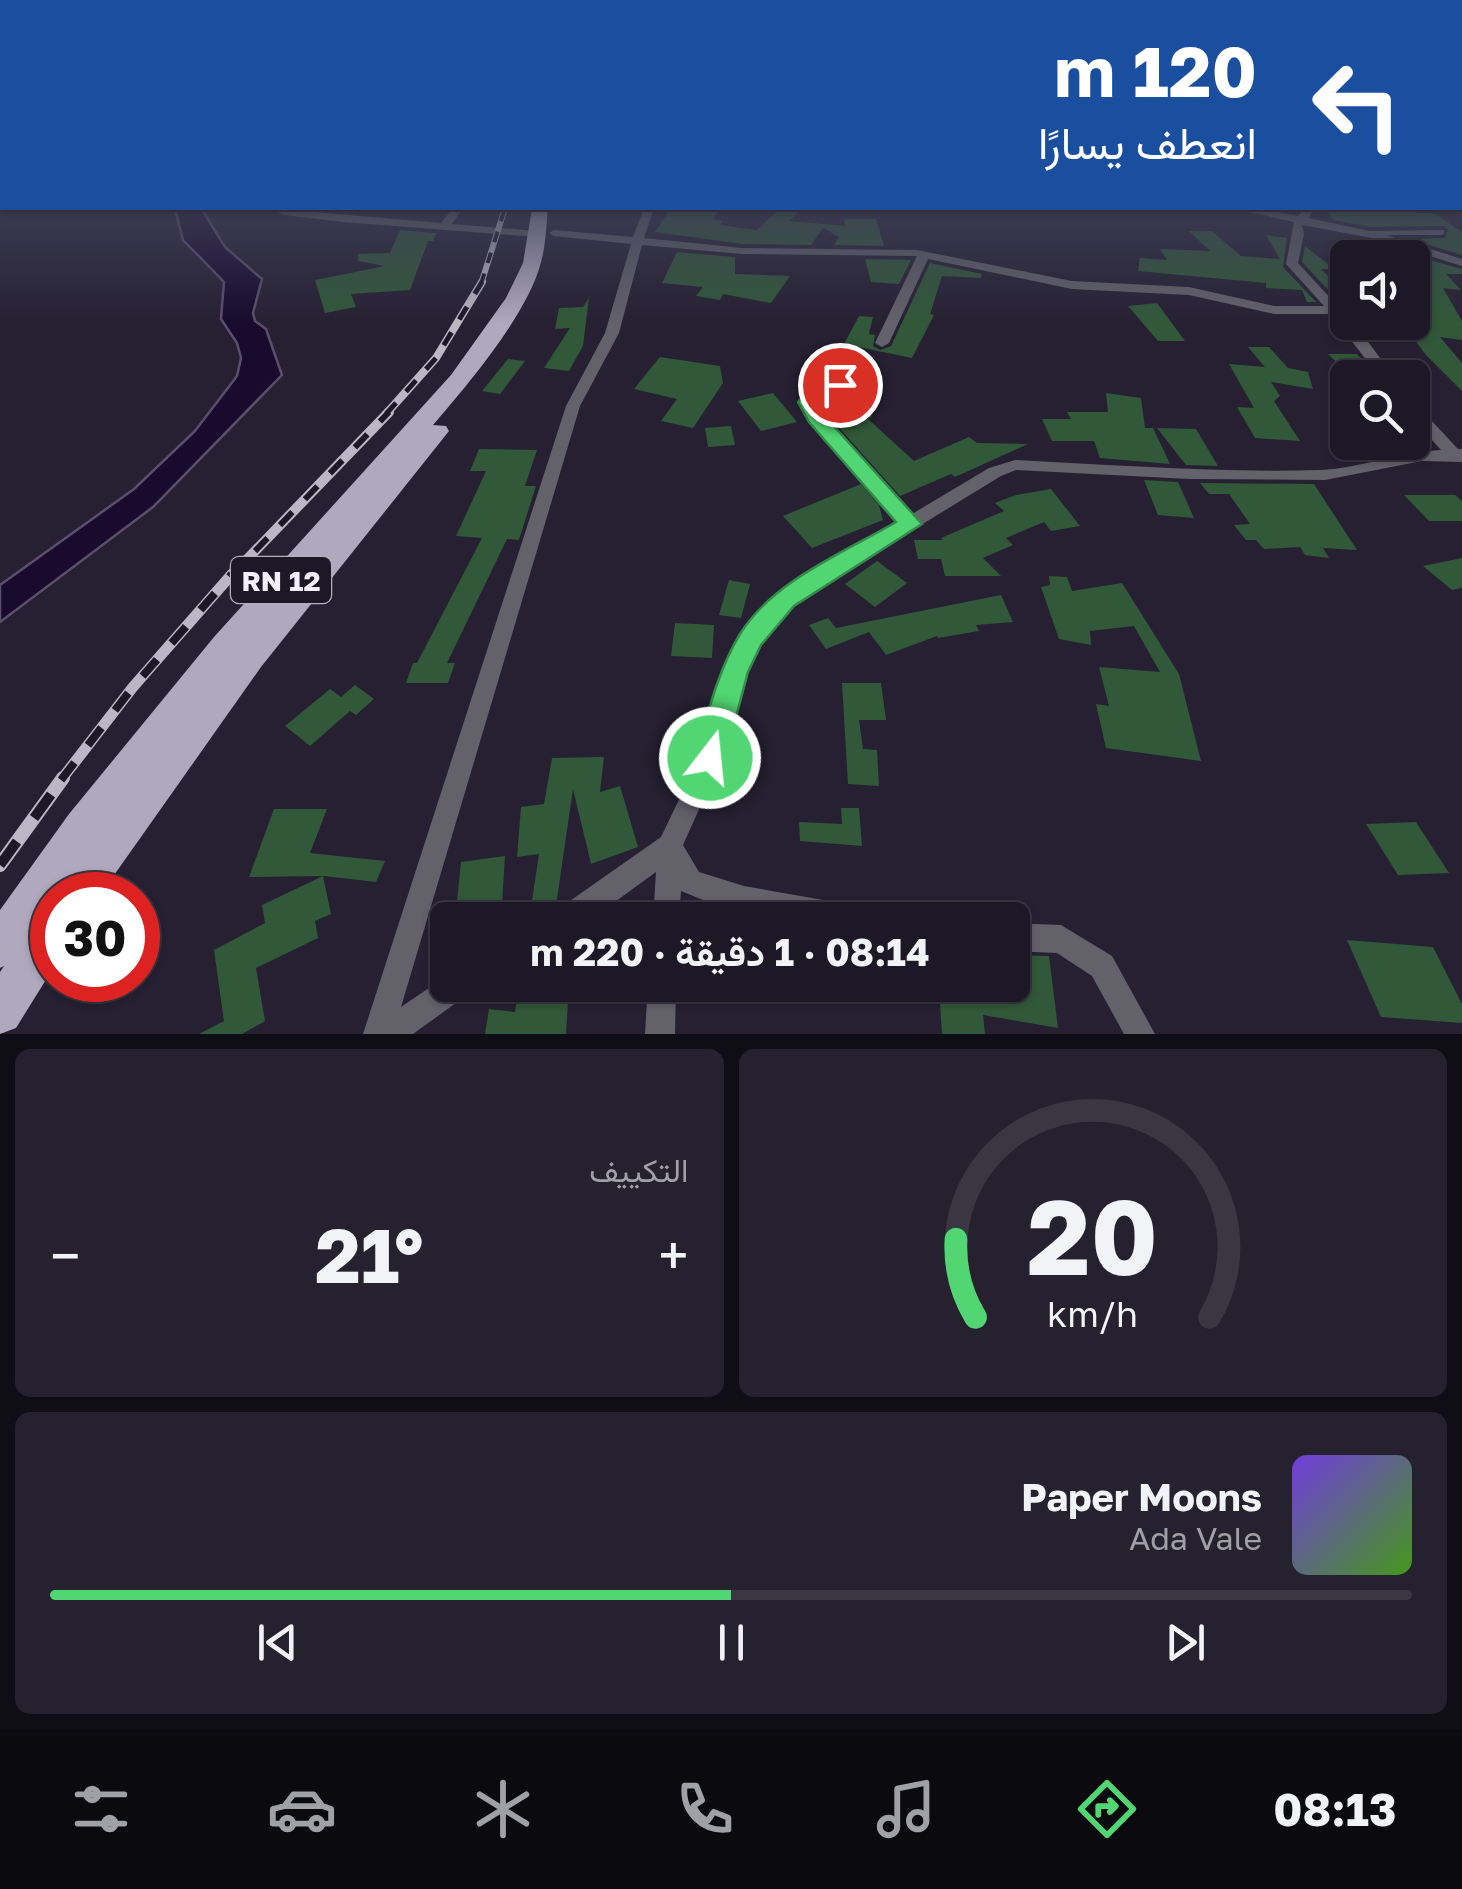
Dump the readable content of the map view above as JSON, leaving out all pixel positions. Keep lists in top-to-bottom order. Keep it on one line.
{"streets":{"highway":["RN 12"]},"page":{"turn":["120 m","انعطف يسارًا"],"limit":"30","trip":"08:14 · 1 دقيقة · 220 m","tile":"التكييف","heat":["−","21°","+"],"song":["Paper Moons","Ada Vale"],"tabs":"08:13","gauge":["20","km/h"]}}
